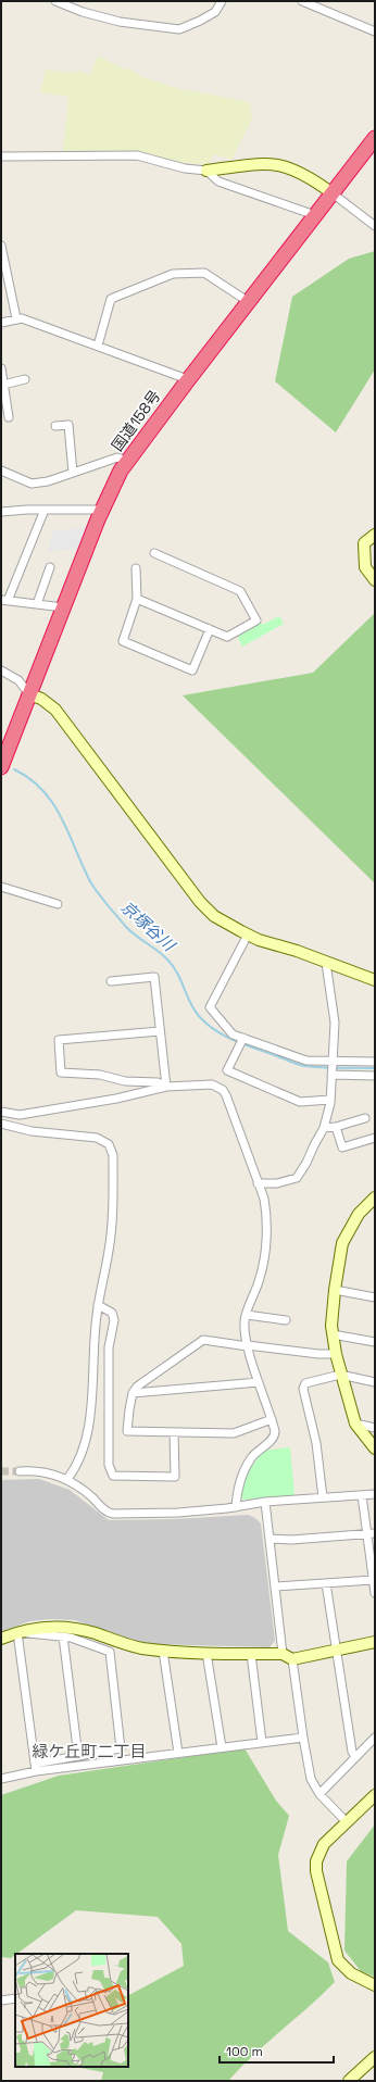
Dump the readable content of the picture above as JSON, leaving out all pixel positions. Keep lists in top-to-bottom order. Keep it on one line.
{"streets":{"highway":["国道158号"]},"districts":["緑ケ丘町二丁目"],"water":["京塚谷川"],"scale_bar":"100 m"}
